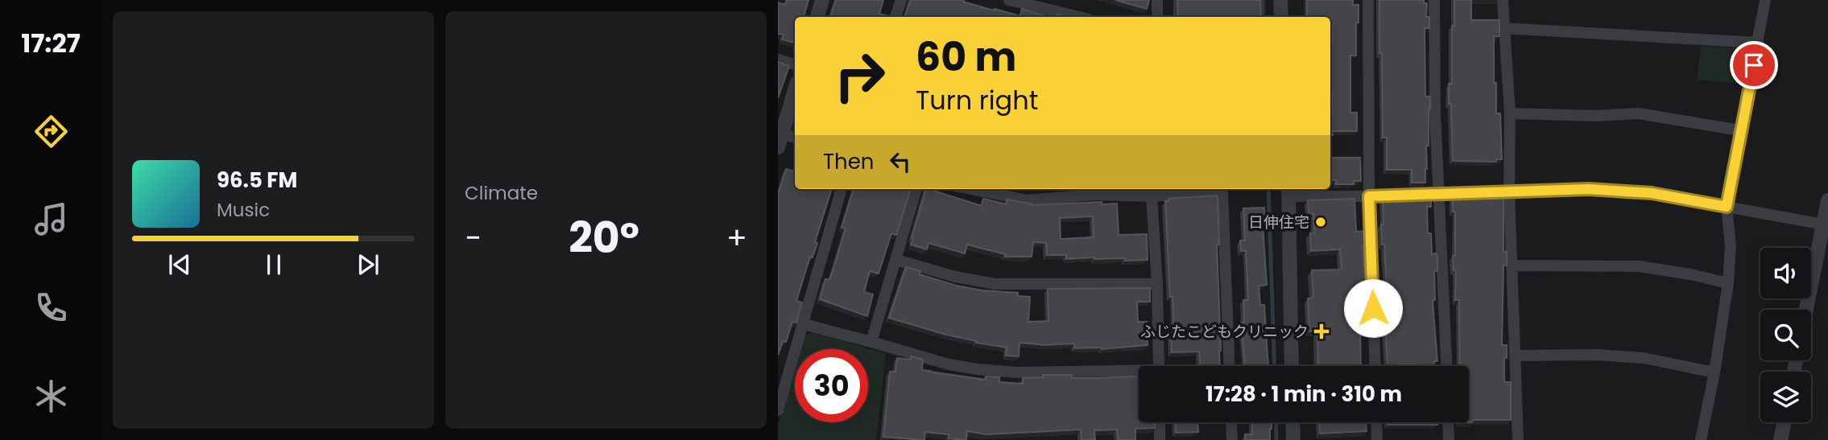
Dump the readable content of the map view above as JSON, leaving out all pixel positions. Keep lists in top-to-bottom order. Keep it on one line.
{"places":{"other":["日伸住宅"],"health":["ふじたこどもクリニック"]},"page":{"tabs":"17:27","tile":"Climate","turn":["60 m","Turn right"],"then":"Then","song":["96.5 FM","Music"],"heat":["−","20°","+"],"limit":"30","trip":"17:28 · 1 min · 310 m"}}
